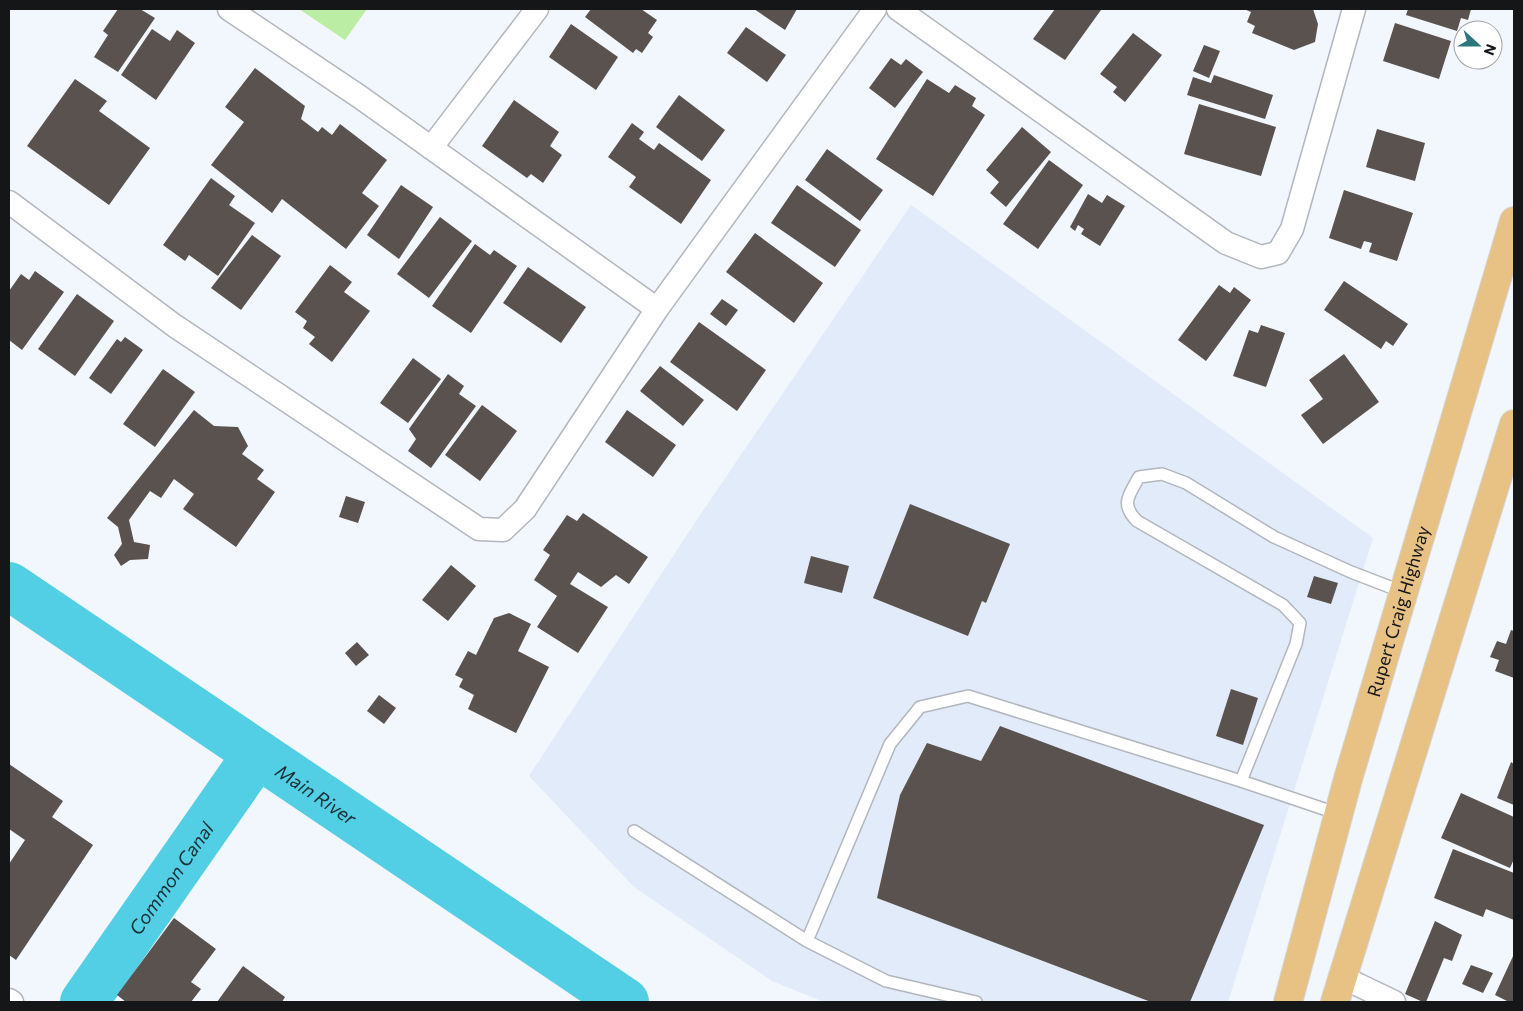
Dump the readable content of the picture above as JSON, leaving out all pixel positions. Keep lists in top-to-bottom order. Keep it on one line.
{"streets":{"main road":["Rupert Craig Highway"]},"water":["Main River","Common Canal"],"north":"right"}
